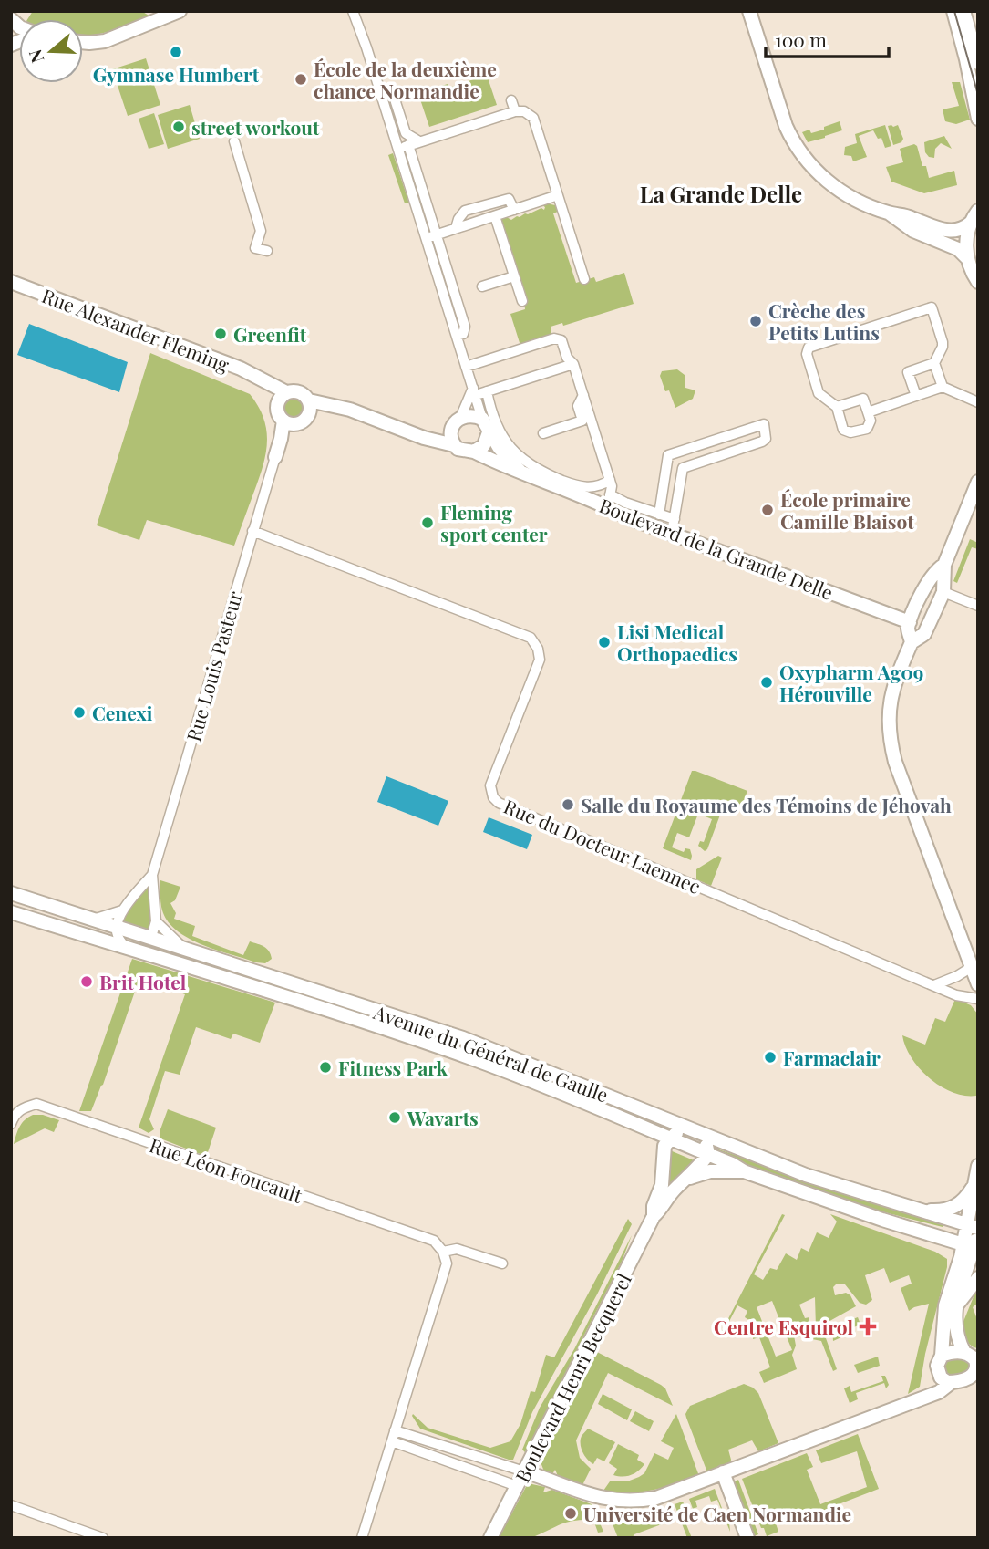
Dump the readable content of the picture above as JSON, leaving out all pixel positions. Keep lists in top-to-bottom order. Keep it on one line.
{"streets":{"street":["Rue Alexander Fleming","Boulevard de la Grande Delle","Rue Louis Pasteur","Rue du Docteur Laennec","Avenue du Général de Gaulle","Rue Léon Foucault","Boulevard Henri Becquerel"]},"crossings":[["Rue Louis Pasteur","Rue du Docteur Laennec"]],"districts":["La Grande Delle"],"places":{"other":["Gymnase Humbert","École de la deuxième chance Normandie","street workout","Crèche des Petits Lutins","Greenfit","École primaire Camille Blaisot","Fleming sport center","Lisi Medical Orthopaedics","Oxypharm Ag09 Hérouville","Cenexi","Salle du Royaume des Témoins de Jéhovah","Brit Hotel","Farmaclair","Fitness Park","Wavarts","Université de Caen Normandie"],"health":["Centre Esquirol"]},"scale_bar":"100 m","north":"left"}
